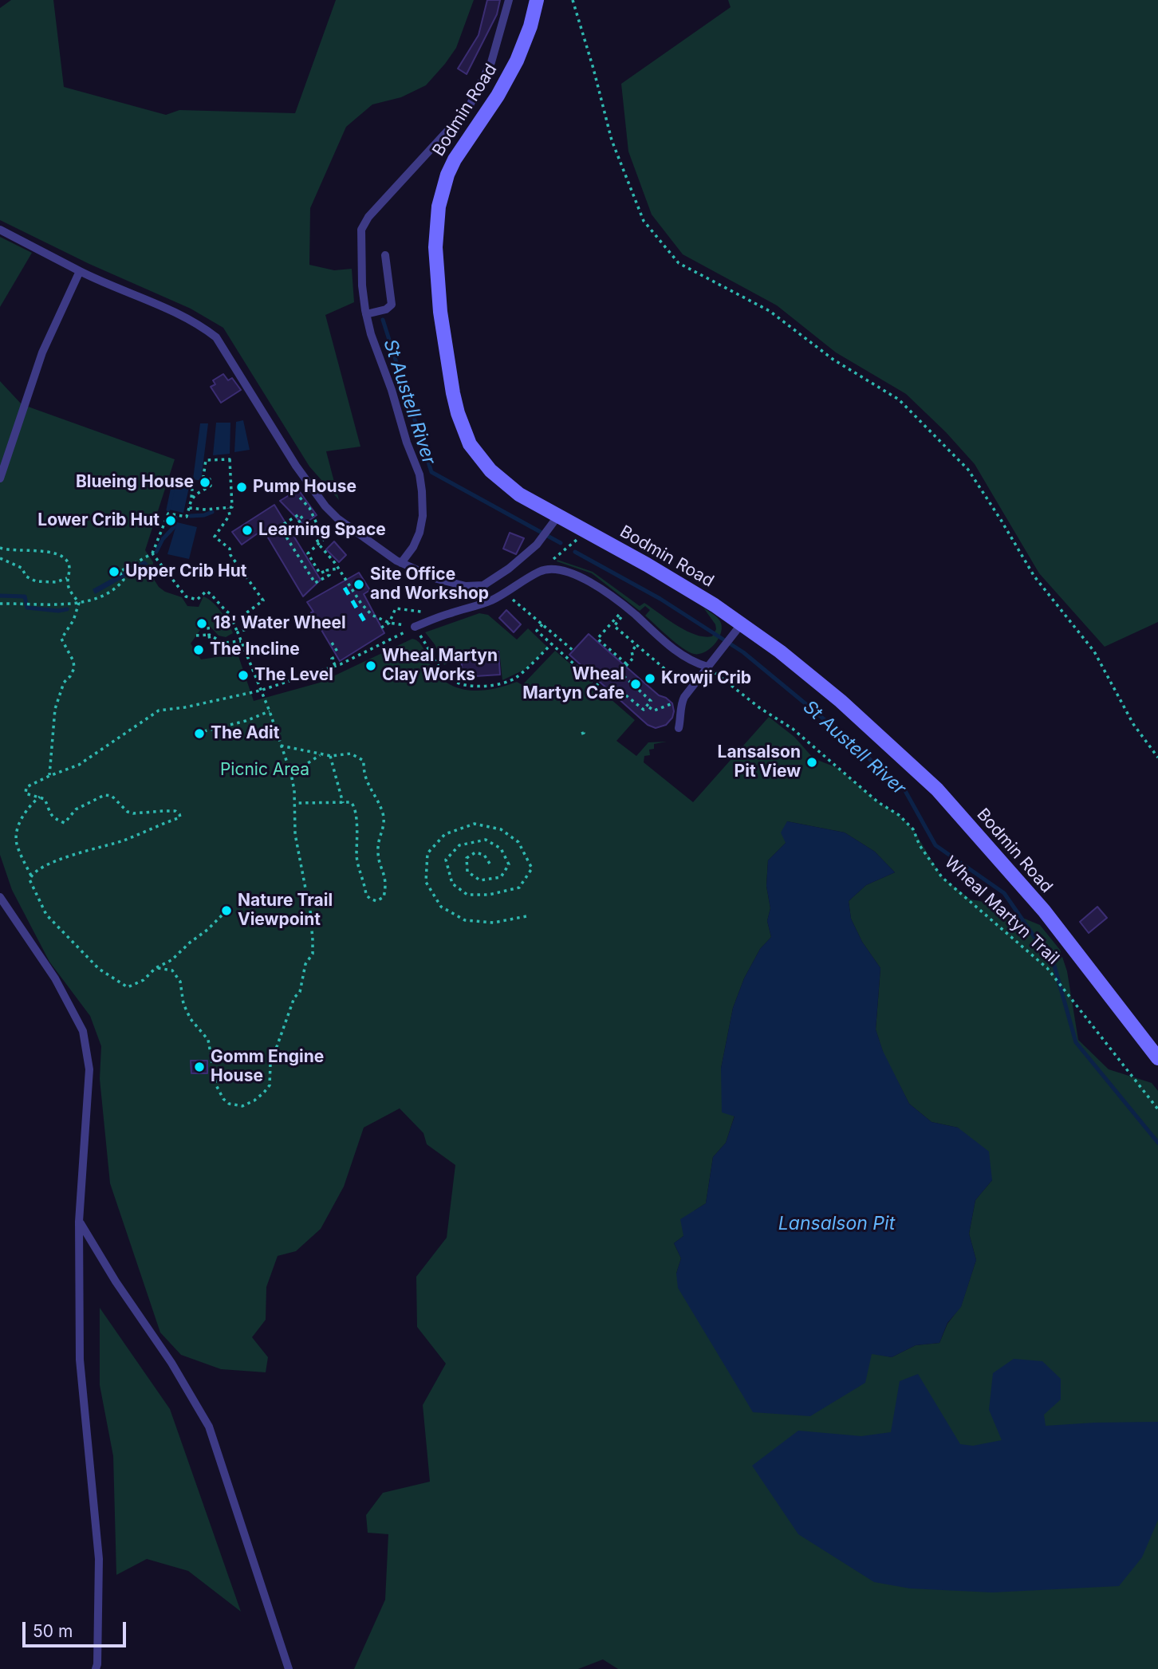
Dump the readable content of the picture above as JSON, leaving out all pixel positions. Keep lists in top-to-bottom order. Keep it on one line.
{"streets":{"main road":["Bodmin Road"],"path":["Wheal Martyn Trail"]},"water":["St Austell River","Lansalson Pit"],"parks":["Picnic Area"],"places":["Blueing House","Pump House","Lower Crib Hut","Learning Space","Upper Crib Hut","Site Office and Workshop","18' Water Wheel","The Incline","Wheal Martyn Clay Works","The Level","Krowji Crib","Wheal Martyn Cafe","The Adit","Lansalson Pit View","Nature Trail Viewpoint","Gomm Engine House"],"scale_bar":"50 m"}
